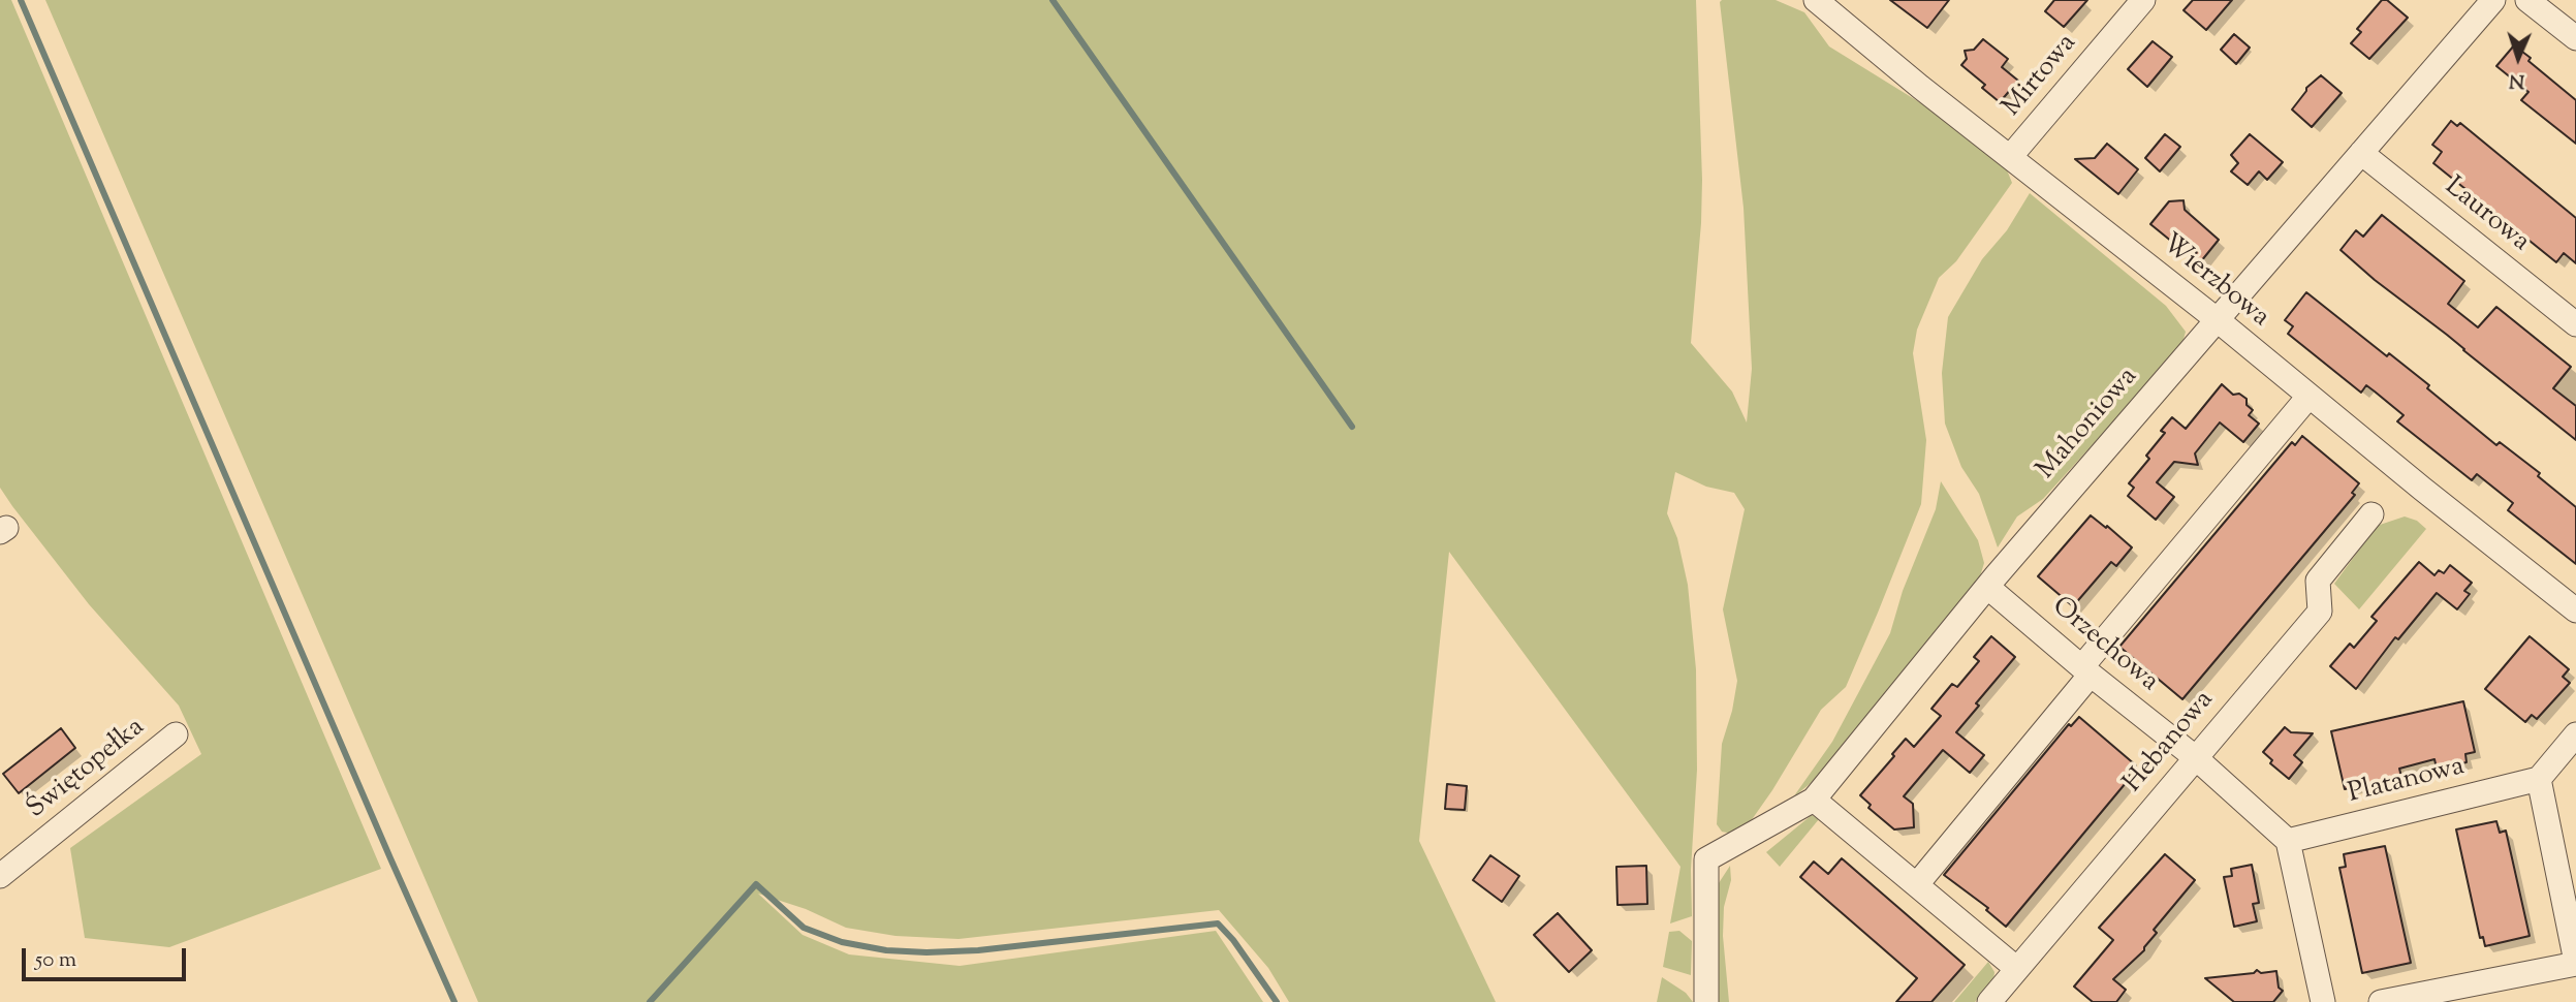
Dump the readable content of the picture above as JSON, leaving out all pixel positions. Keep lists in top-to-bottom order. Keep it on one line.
{"streets":{"street":["Mirtowa","Laurowa","Wierzbowa","Mahoniowa","Orzechowa","Hebanowa","Świętopełka","Platanowa"]},"crossings":[["Mirtowa","Wierzbowa"],["Laurowa","Mahoniowa"],["Wierzbowa","Mahoniowa"],["Mahoniowa","Orzechowa"],["Orzechowa","Hebanowa"],["Orzechowa","Platanowa"]],"scale_bar":"50 m","north":"bottom"}
